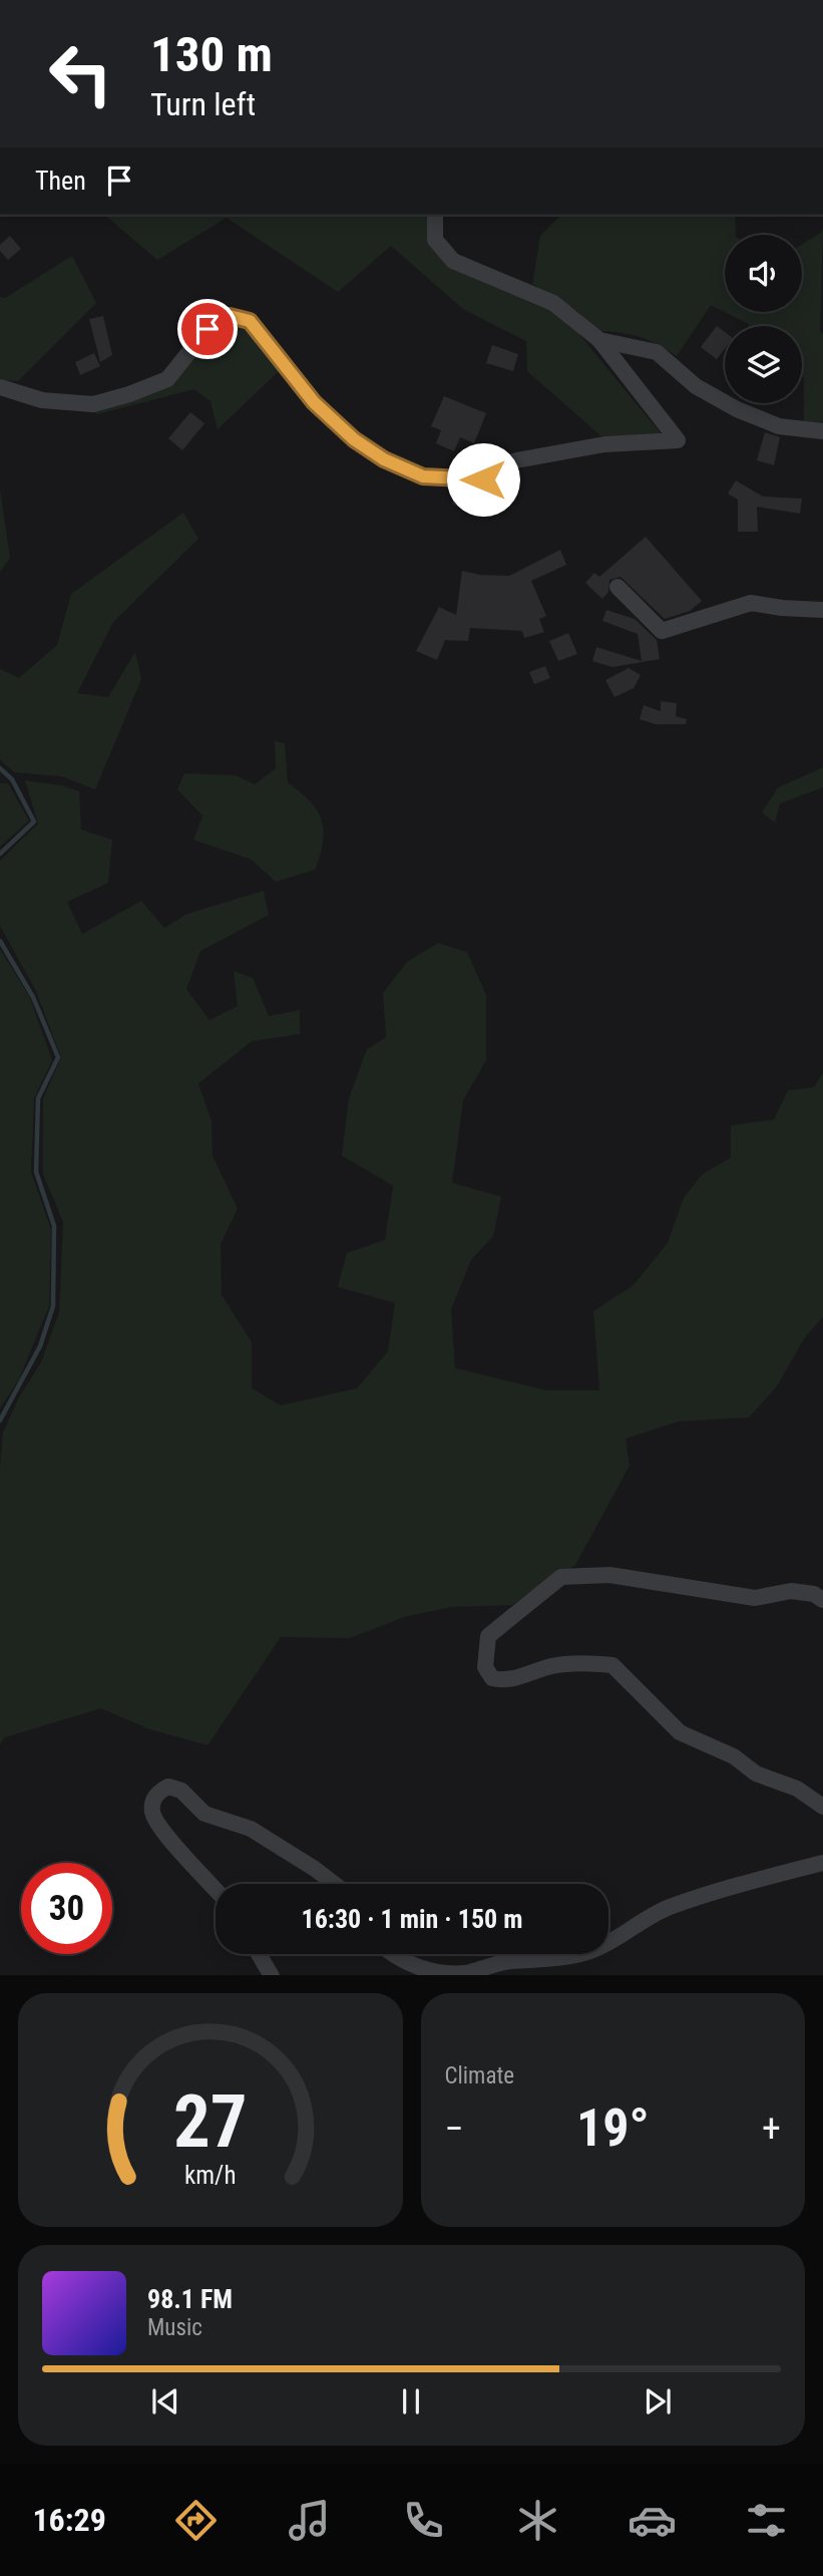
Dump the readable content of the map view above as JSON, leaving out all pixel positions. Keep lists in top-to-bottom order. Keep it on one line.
{"page":{"turn":["130 m","Turn left"],"then":"Then","limit":"30","trip":"16:30 · 1 min · 150 m","tile":"Climate","heat":["−","19°","+"],"song":["98.1 FM","Music"],"tabs":"16:29","gauge":["27","km/h"]}}
